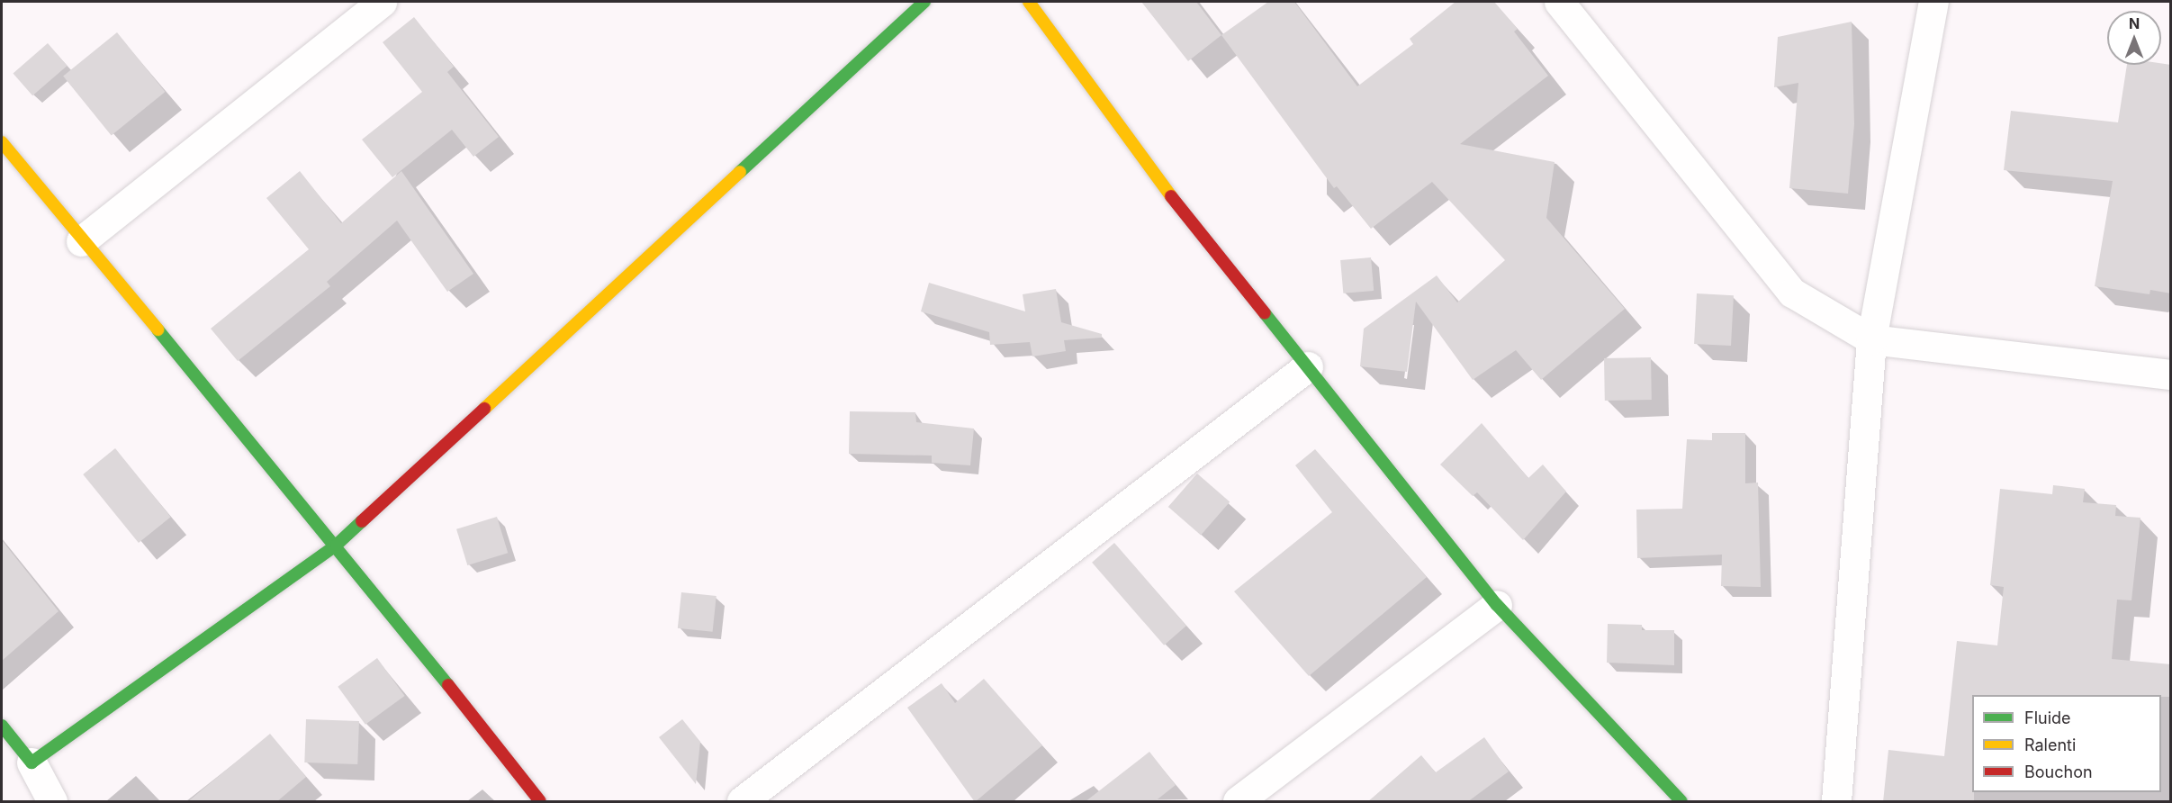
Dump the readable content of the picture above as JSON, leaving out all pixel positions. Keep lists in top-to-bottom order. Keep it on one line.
{"legend":["Fluide","Ralenti","Bouchon"],"north":"top"}
